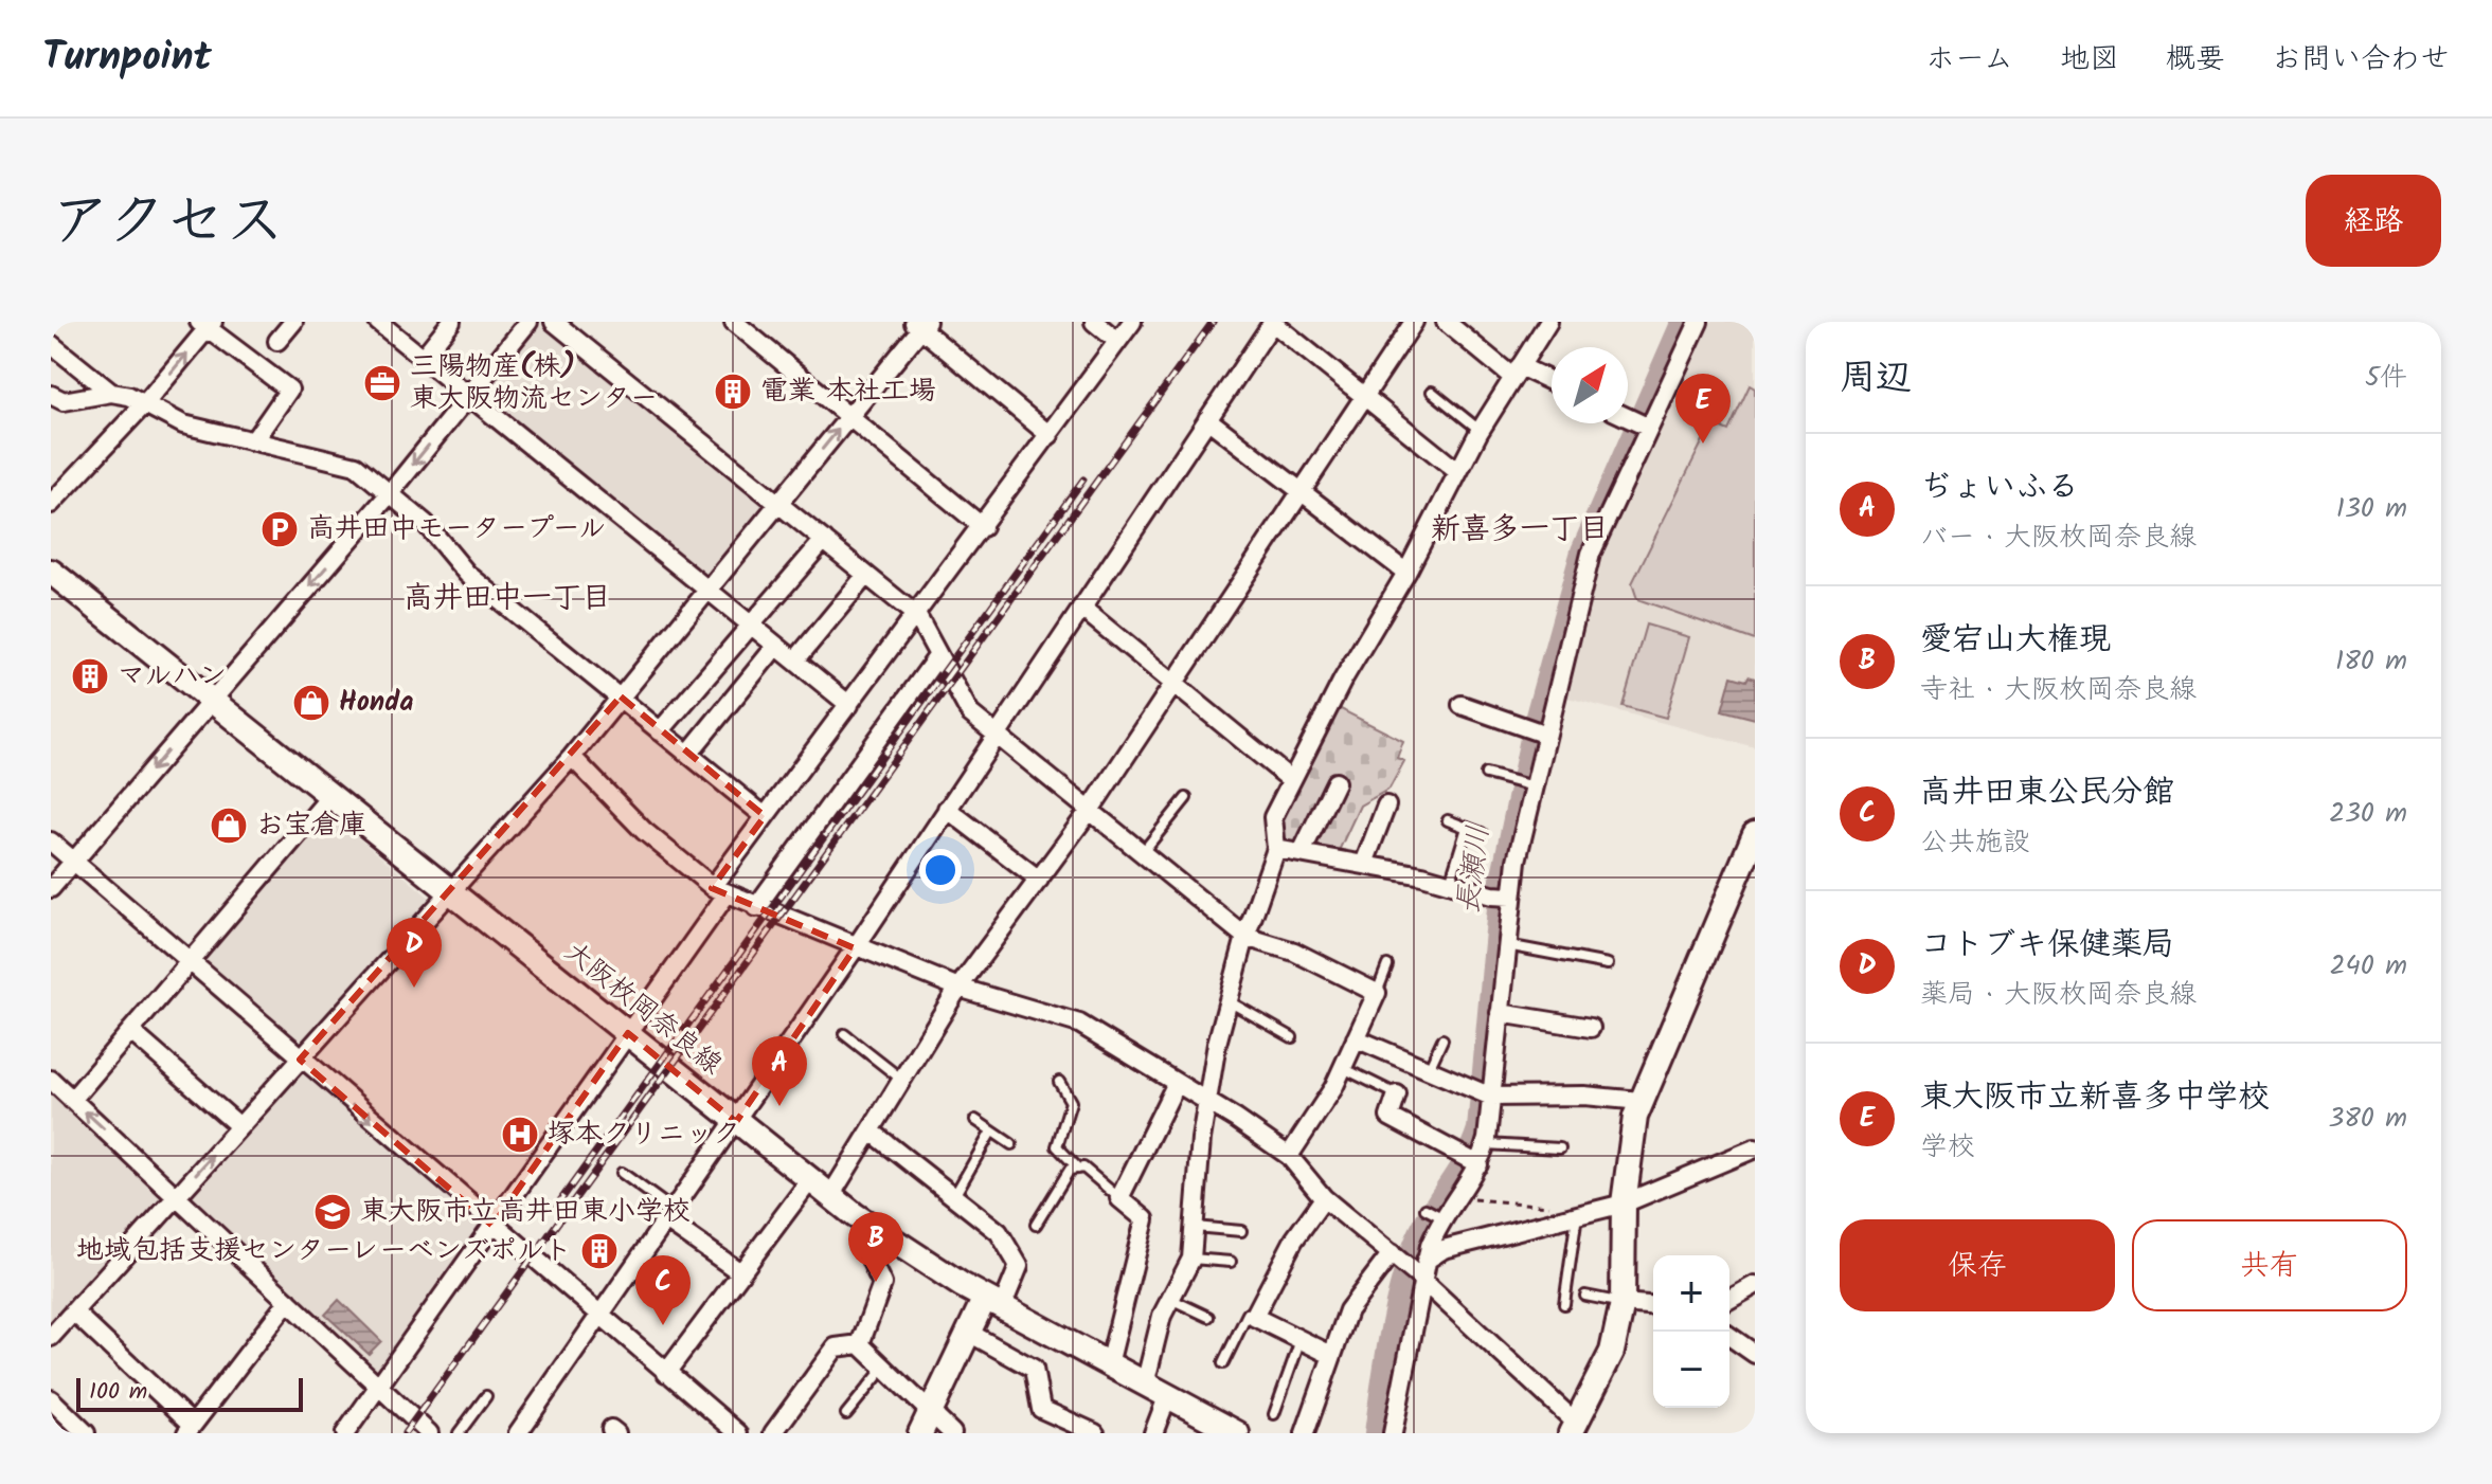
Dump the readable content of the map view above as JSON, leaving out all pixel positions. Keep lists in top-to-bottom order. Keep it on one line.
{"streets":{"main road":["大阪枚岡奈良線"]},"districts":["新喜多一丁目","高井田中一丁目"],"water":["長瀬川"],"places":{"office":["三陽物産(株) 東大阪物流センター"],"building":["電業 本社工場","マルハン","地域包括支援センターレーベンズポルト"],"parking":["高井田中モータープール"],"shop":["Honda","お宝倉庫"],"hospital":["塚本クリニック"],"school or university":["東大阪市立高井田東小学校"]},"scale_bar":"100 m","north":"top right","page":{"header":"Turnpoint","nav":["ホーム","地図","概要","お問い合わせ"],"title":"アクセス","buttons":["経路",["保存","共有"]],"heading":["周辺","5件"],"pins":["E","D","A","B","C"],"list":[{"mark":"A","name":"ぢょいふる","note":"バー · 大阪枚岡奈良線","value":"130 m"},{"mark":"B","name":"愛宕山大権現","note":"寺社 · 大阪枚岡奈良線","value":"180 m"},{"mark":"C","name":"高井田東公民分館","note":"公共施設","value":"230 m"},{"mark":"D","name":"コトブキ保健薬局","note":"薬局 · 大阪枚岡奈良線","value":"240 m"},{"mark":"E","name":"東大阪市立新喜多中学校","note":"学校","value":"380 m"}],"map_buttons":["+","−"],"scale":"100 m"}}
